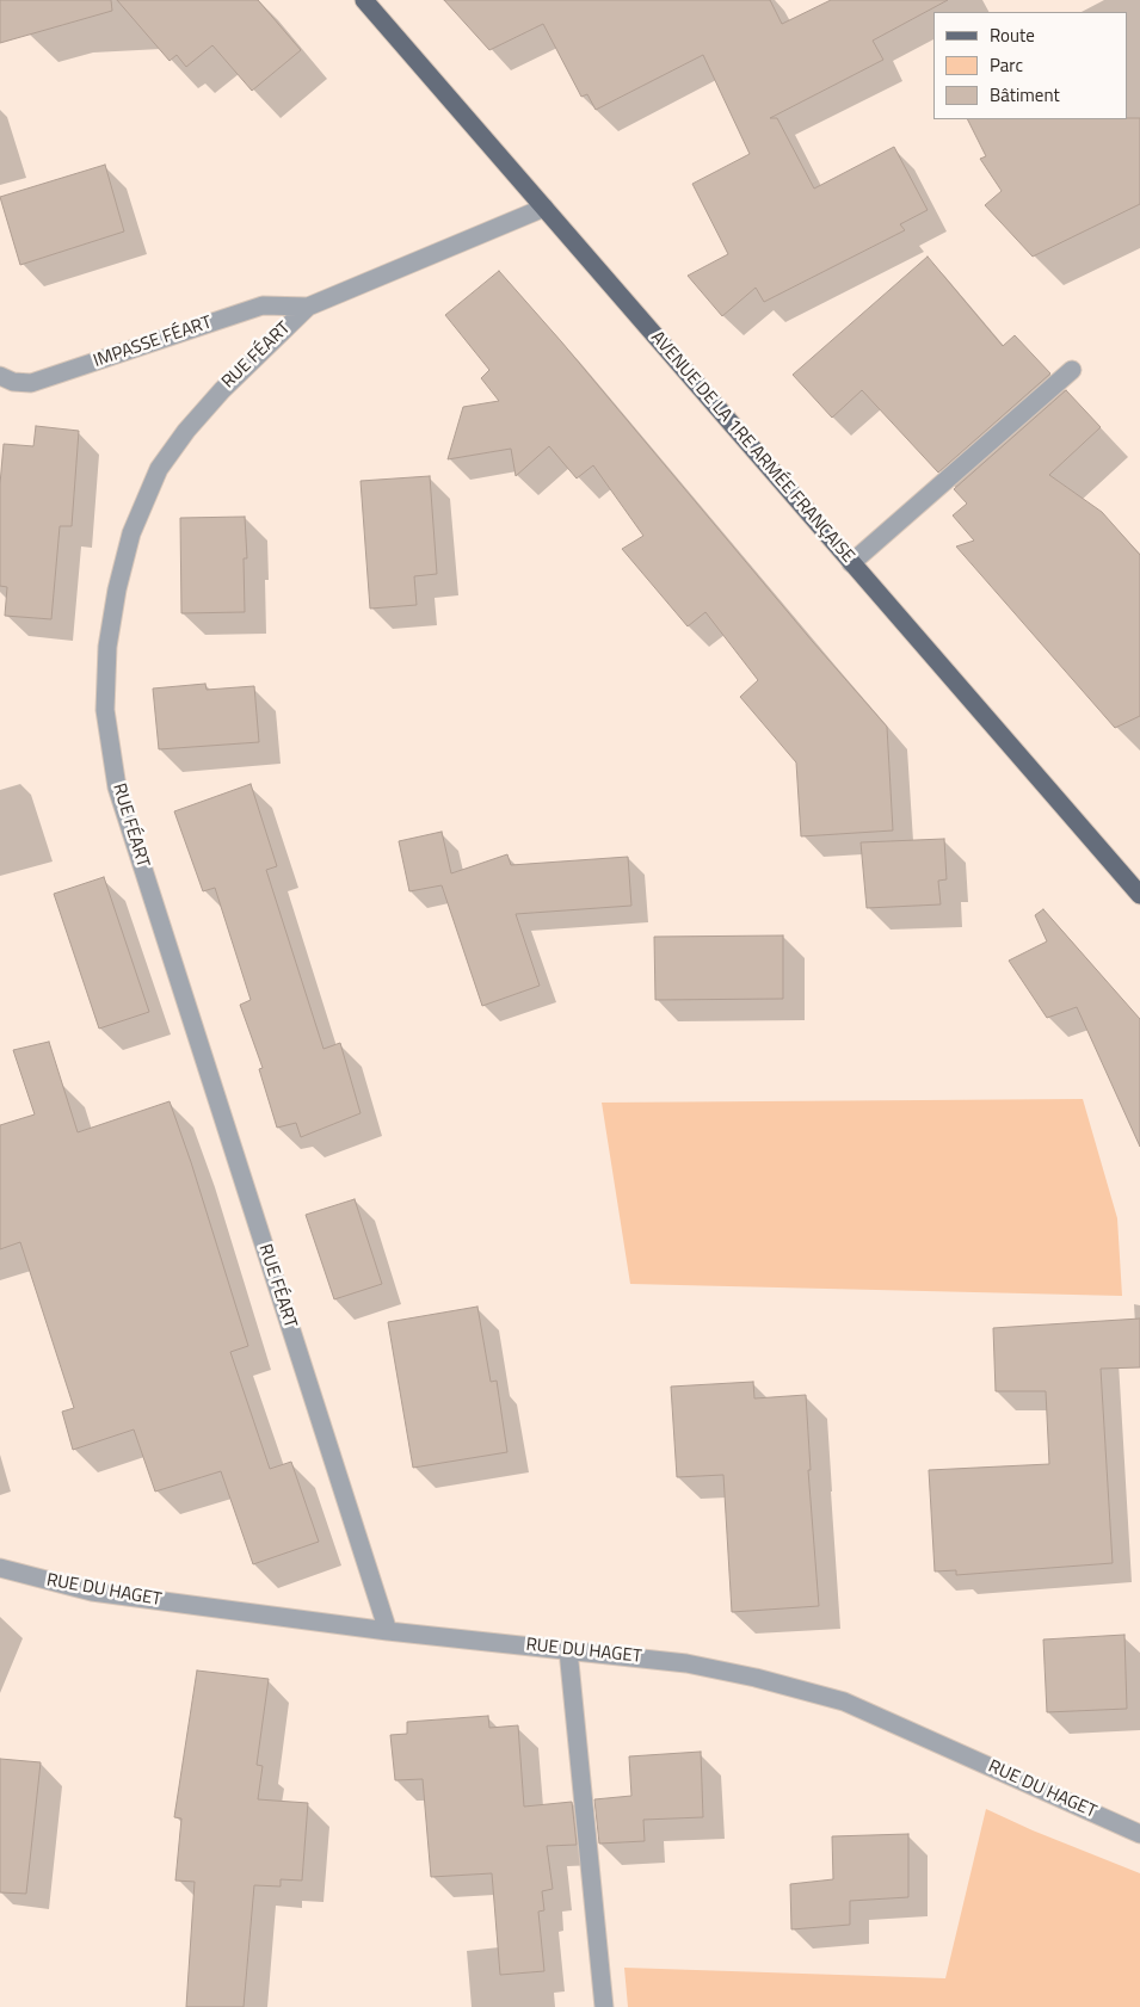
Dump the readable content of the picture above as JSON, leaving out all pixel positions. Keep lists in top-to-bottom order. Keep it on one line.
{"streets":{"main road":["AVENUE DE LA 1RE ARMÉE FRANÇAISE"],"street":["IMPASSE FÉART","RUE FÉART","RUE DU HAGET"]},"crossings":[["IMPASSE FÉART","RUE FÉART"],["RUE FÉART","AVENUE DE LA 1RE ARMÉE FRANÇAISE"],["RUE FÉART","RUE DU HAGET"]],"legend":["Route","Parc","Bâtiment"]}
